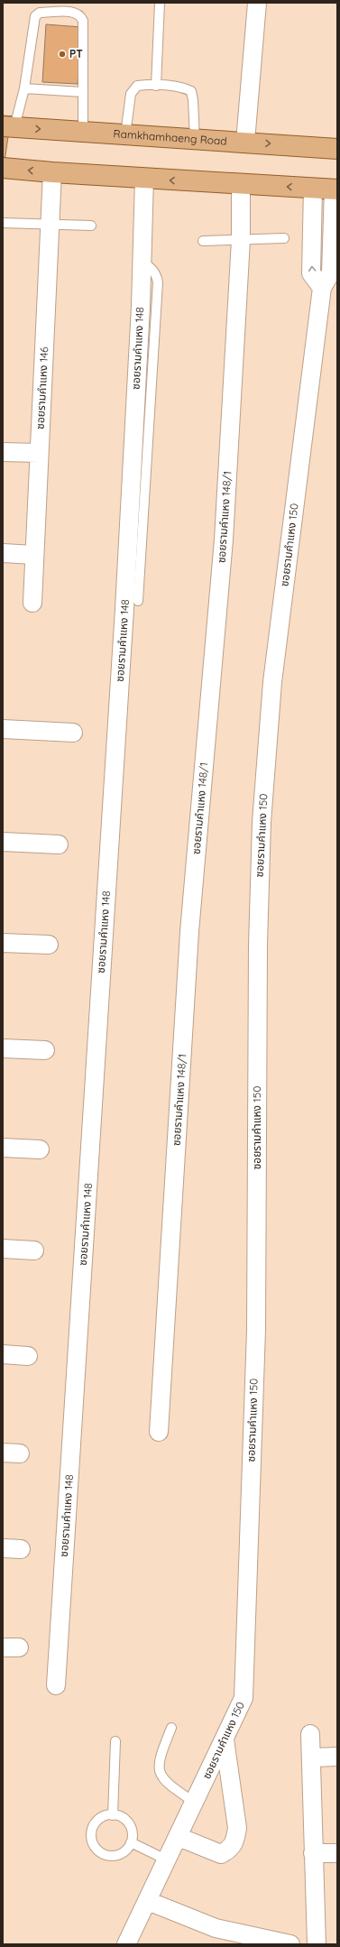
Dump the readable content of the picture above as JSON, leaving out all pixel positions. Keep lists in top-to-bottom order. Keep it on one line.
{"streets":{"main road":["Ramkhamhaeng Road"],"street":["ซอยรามคำแหง 148","ซอยรามคำแหง 146","ซอยรามคำแหง 148/1","ซอยรามคำแหง 150"]},"places":["PT"]}
